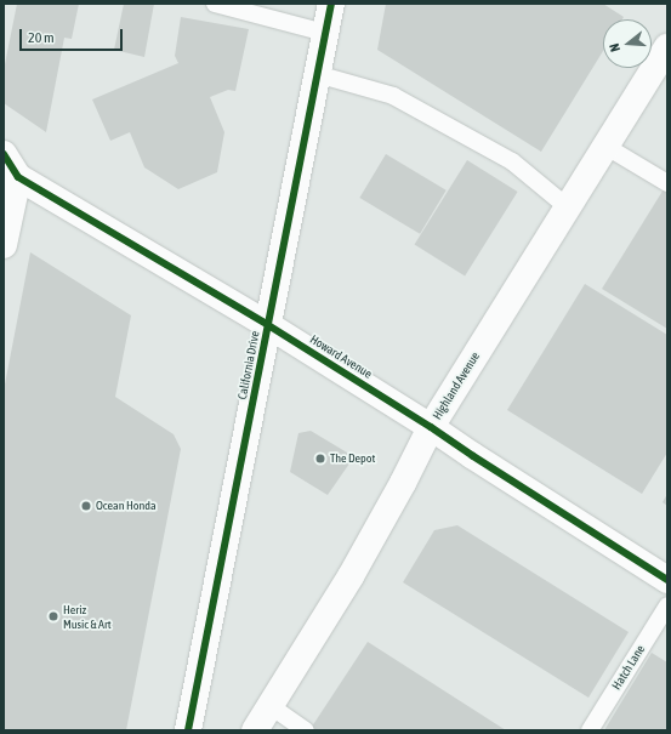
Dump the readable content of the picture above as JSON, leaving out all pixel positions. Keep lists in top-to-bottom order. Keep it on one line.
{"streets":{"street":["Howard Avenue","California Drive","Highland Avenue"],"lane":["Hatch Lane"]},"crossings":[["Howard Avenue","California Drive"],["Howard Avenue","Highland Avenue"]],"places":["The Depot","Ocean Honda","Heriz Music & Art"],"scale_bar":"20 m","north":"left"}
